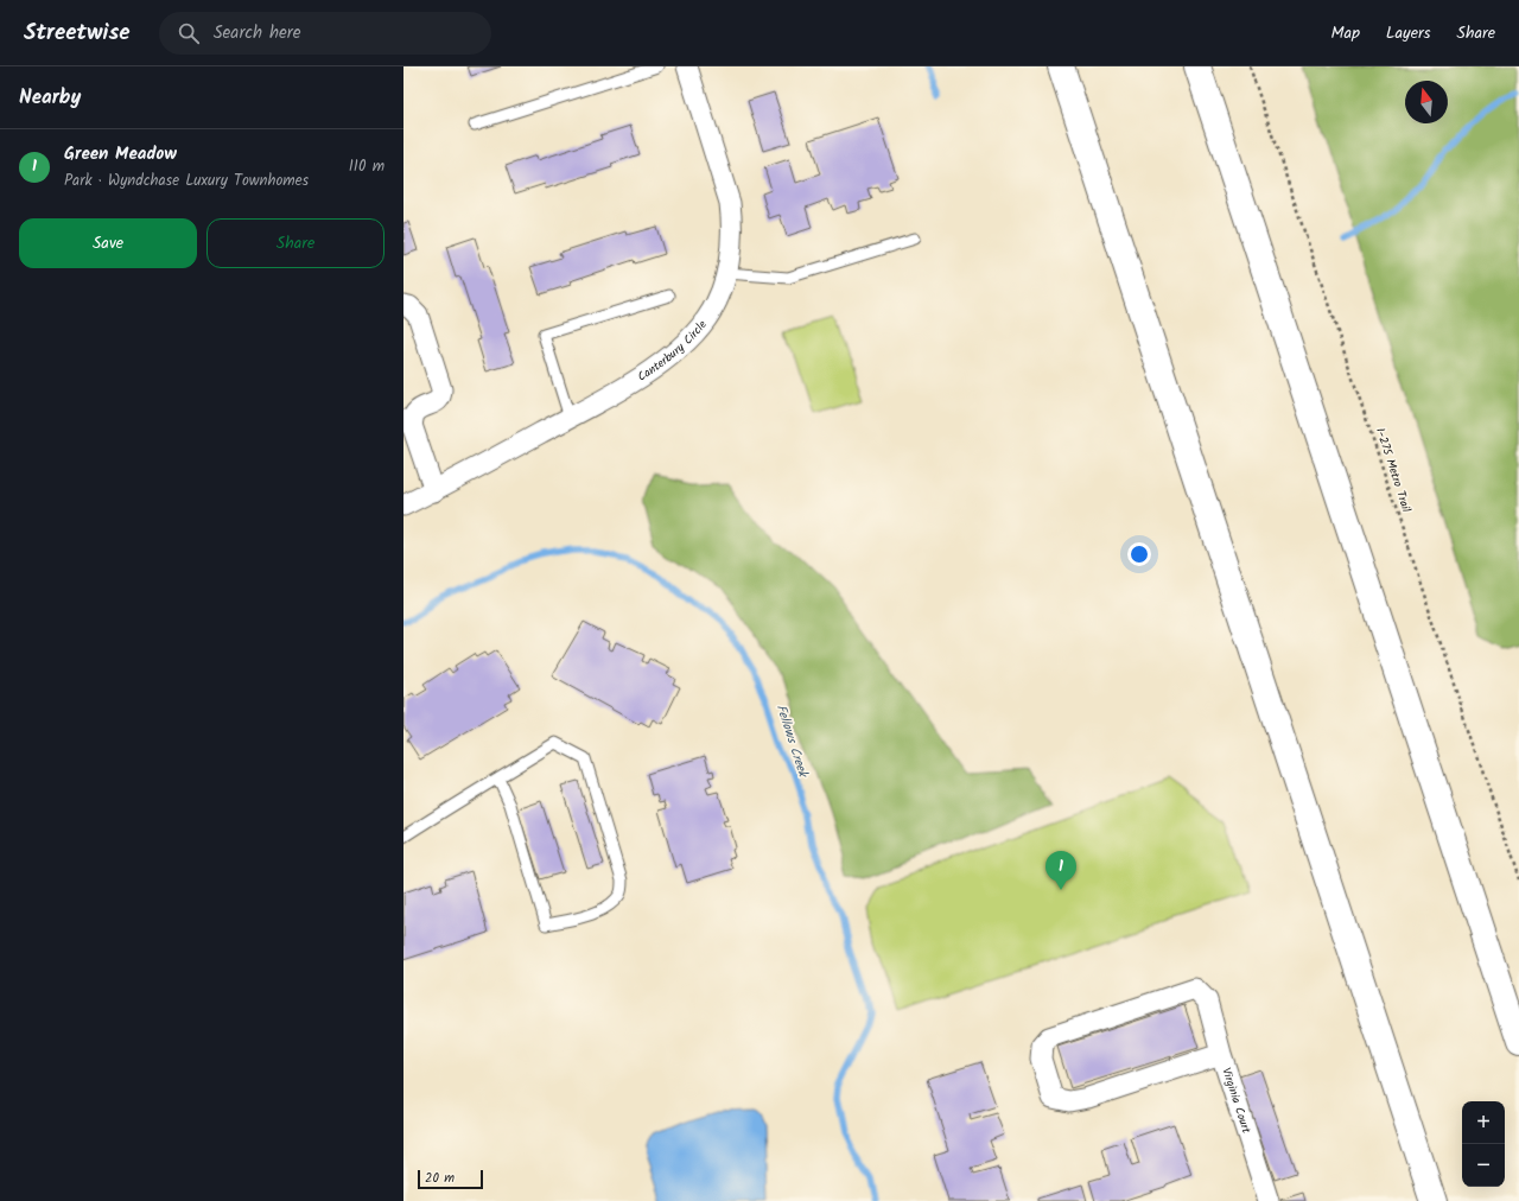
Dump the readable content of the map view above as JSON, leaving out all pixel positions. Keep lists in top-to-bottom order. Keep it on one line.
{"streets":{"street":["Canterbury Circle","Virginia Court"],"path":["I-275 Metro Trail"]},"water":["Fellows Creek"],"scale_bar":"20 m","north":"top","page":{"header":"Streetwise","search":"Search here","nav":["Map","Layers","Share"],"heading":"Nearby","list":[{"mark":"1","name":"Green Meadow","note":"Park · Wyndchase Luxury Townhomes","value":"110 m"}],"buttons":["Save","Share"],"pins":"1","map_buttons":["+","−"],"scale":"20 m"}}
